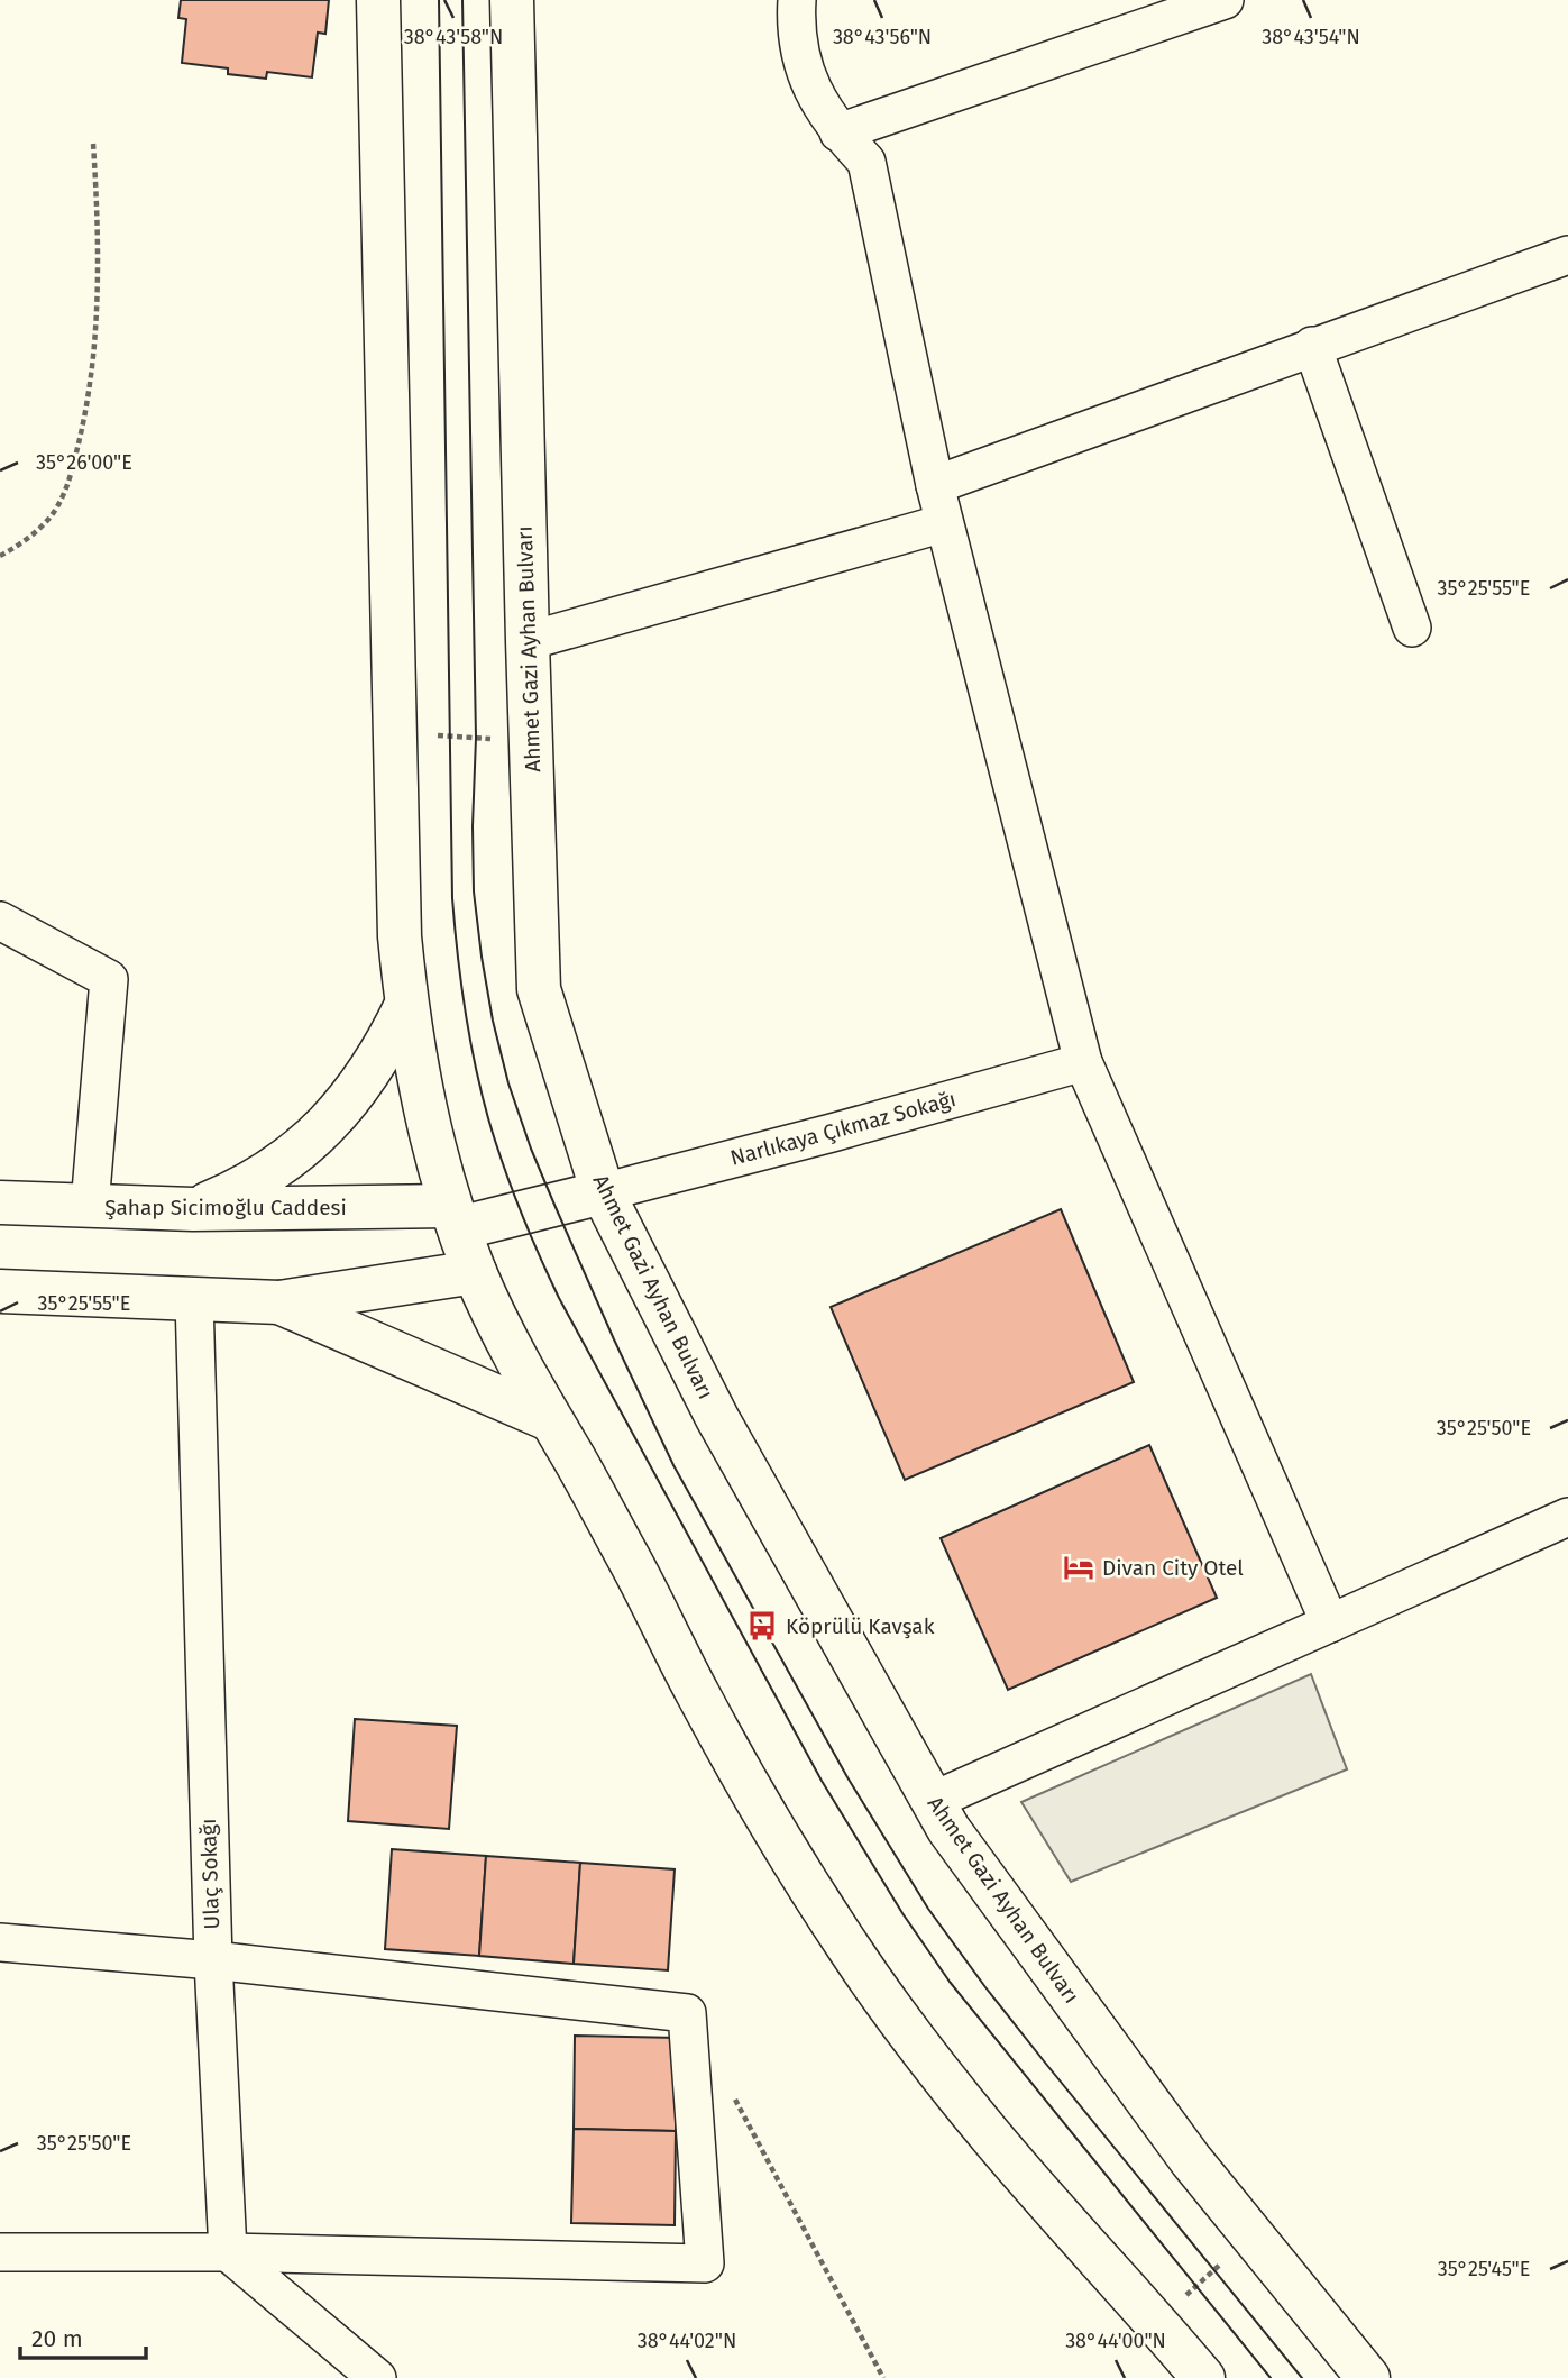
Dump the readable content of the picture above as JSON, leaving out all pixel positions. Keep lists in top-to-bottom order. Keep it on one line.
{"streets":{"main road":["Ahmet Gazi Ayhan Bulvarı","Şahap Sicimoğlu Caddesi"],"street":["Narlıkaya Çıkmaz Sokağı","Ulaç Sokağı"]},"crossings":[["Ahmet Gazi Ayhan Bulvarı","Narlıkaya Çıkmaz Sokağı"],["Ahmet Gazi Ayhan Bulvarı","Şahap Sicimoğlu Caddesi"],["Narlıkaya Çıkmaz Sokağı","Şahap Sicimoğlu Caddesi"]],"places":{"hotel":["Divan City Otel"],"bus stop":["Köprülü Kavşak"]},"scale_bar":"20 m","coordinates":["38°43'58\"N","38°43'56\"N","38°43'54\"N","35°26'00\"E","35°25'55\"E","35°25'50\"E","35°25'45\"E","38°44'02\"N","38°44'00\"N"]}
